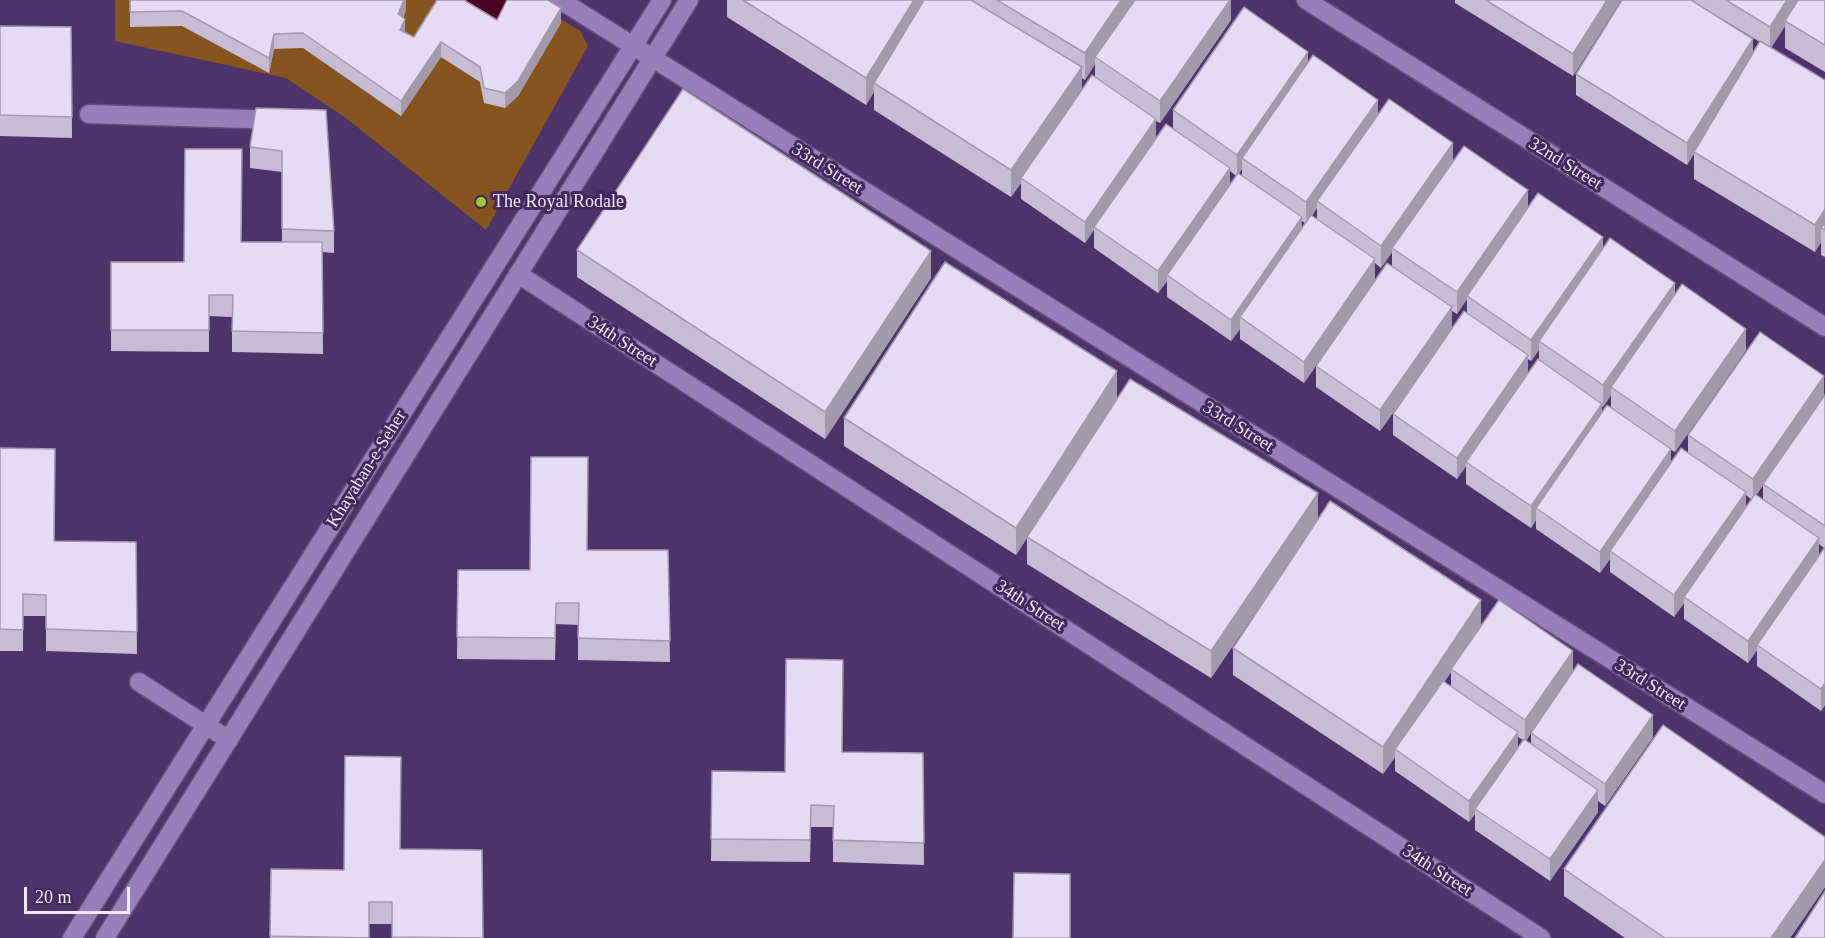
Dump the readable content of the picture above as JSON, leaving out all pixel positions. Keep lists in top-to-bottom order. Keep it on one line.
{"streets":{"street":["32nd Street","33rd Street","34th Street","Khayaban-e-Seher"]},"crossings":[["33rd Street","Khayaban-e-Seher"],["34th Street","Khayaban-e-Seher"]],"places":["The Royal Rodale"],"scale_bar":"20 m"}
